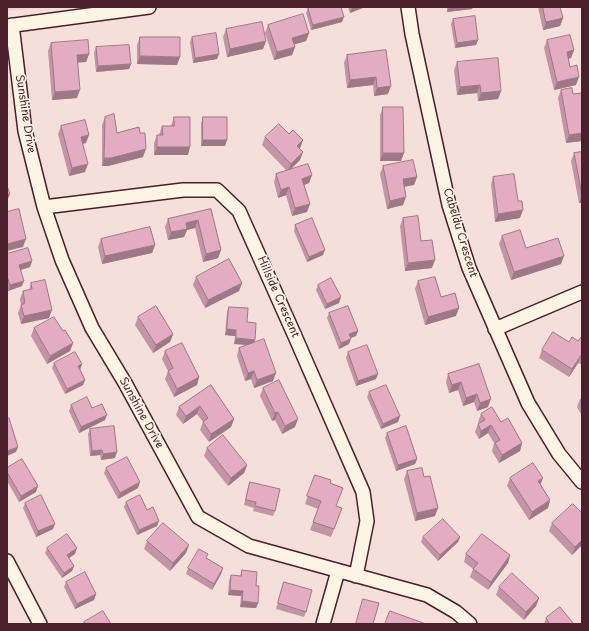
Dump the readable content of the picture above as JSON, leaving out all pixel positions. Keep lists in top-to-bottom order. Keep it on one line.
{"streets":{"street":["Sunshine Drive","Cabeldu Crescent","Hillside Crescent"]},"crossings":[["Sunshine Drive","Hillside Crescent"]]}
